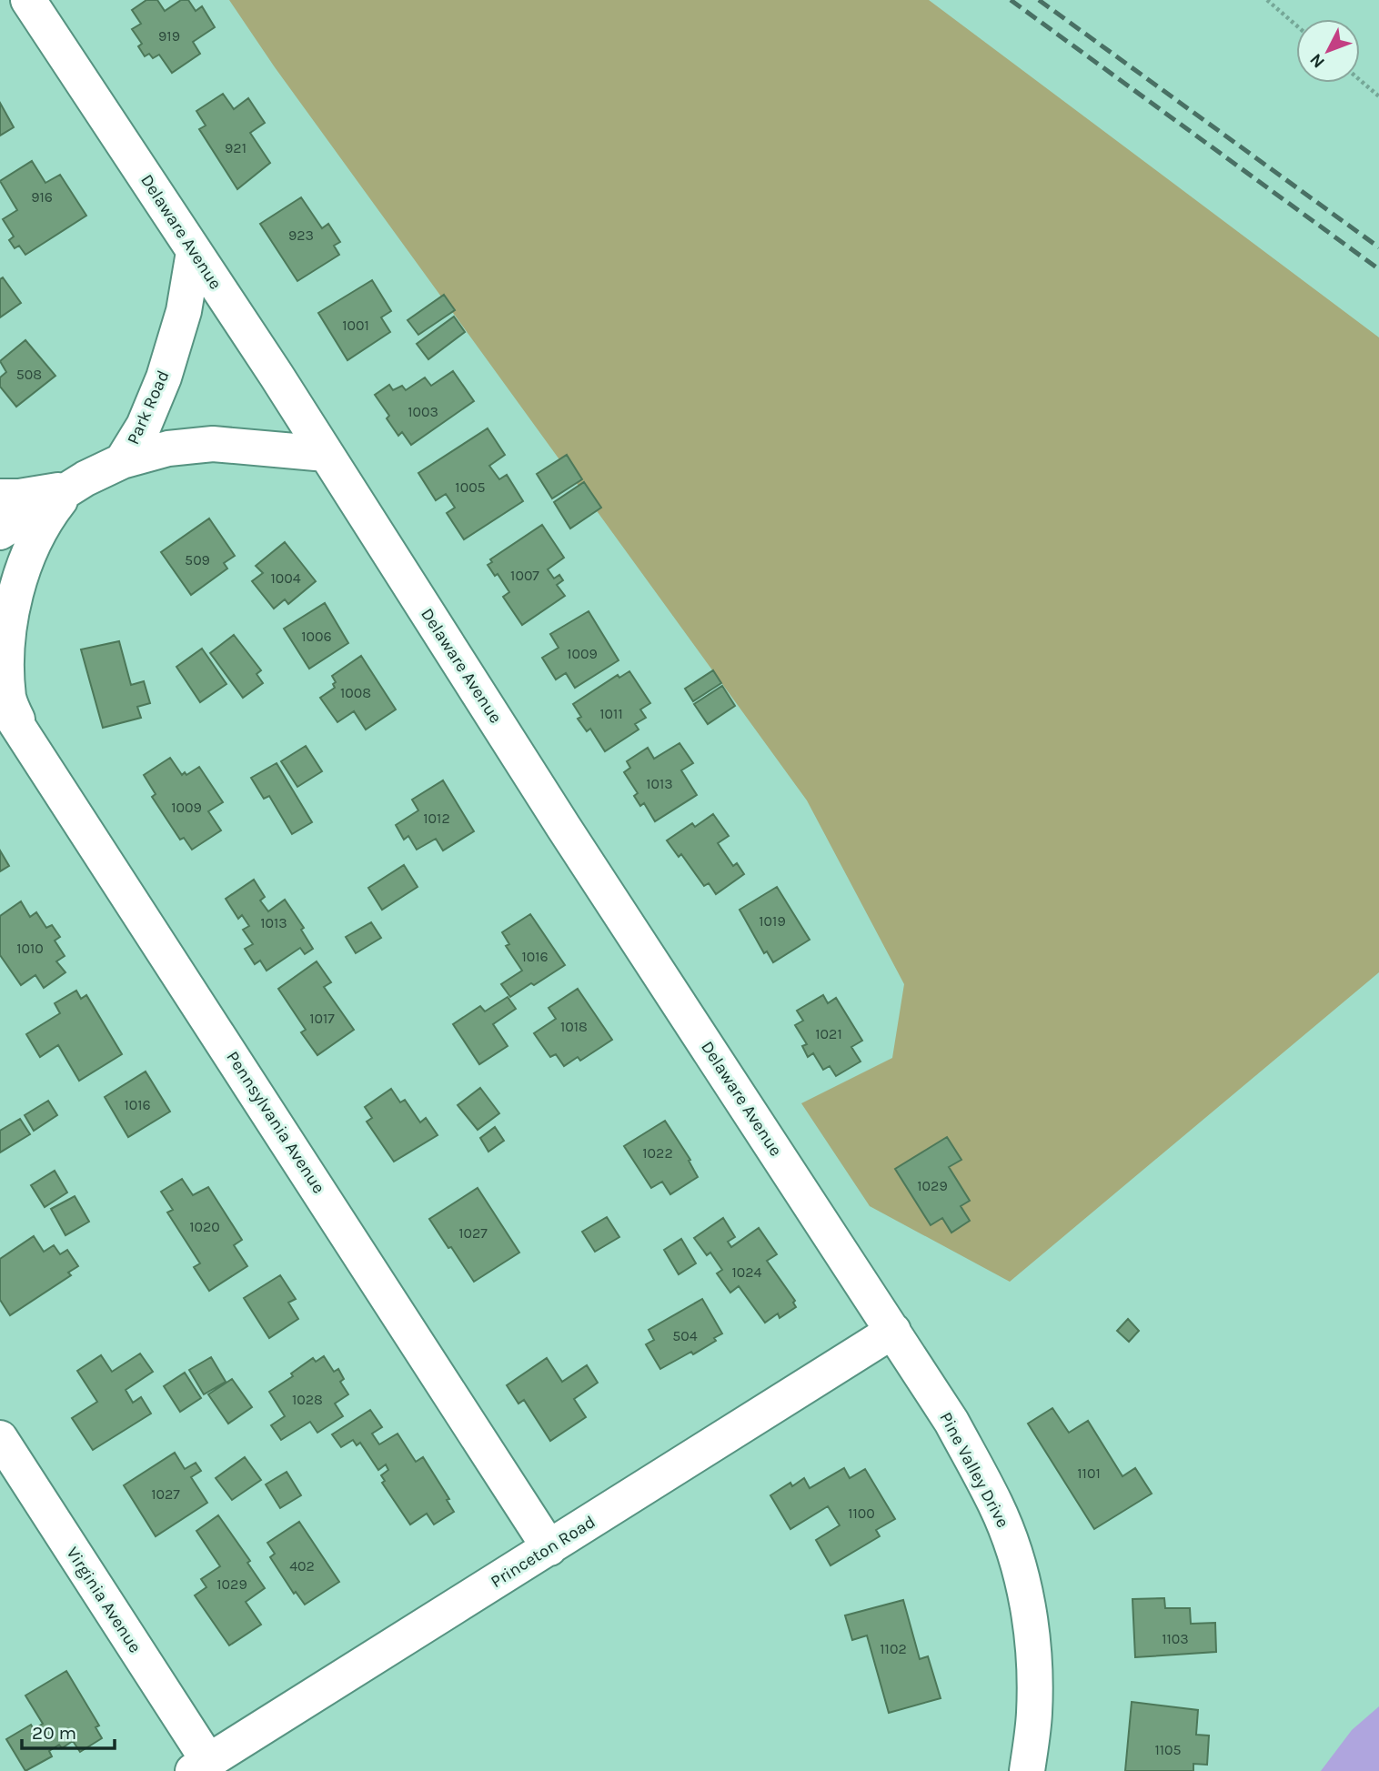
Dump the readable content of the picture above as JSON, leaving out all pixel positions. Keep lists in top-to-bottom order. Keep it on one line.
{"streets":{"street":["Delaware Avenue","Park Road","Pennsylvania Avenue","Pine Valley Drive","Princeton Road","Virginia Avenue"]},"crossings":[["Delaware Avenue","Park Road"],["Delaware Avenue","Pine Valley Drive"],["Delaware Avenue","Princeton Road"],["Pennsylvania Avenue","Princeton Road"],["Pine Valley Drive","Princeton Road"],["Princeton Road","Virginia Avenue"]],"house_numbers":["919","921","916","923","1001","508","1003","1005","509","1007","1004","1006","1009","1008","1011","1013","1009","1012","1019","1013","1010","1016","1017","1018","1021","1016","1022","1029","1020","1027","1024","504","1028","1101","1027","1100","402","1029","1103","1102","1105"],"scale_bar":"20 m","north":"bottom left"}
